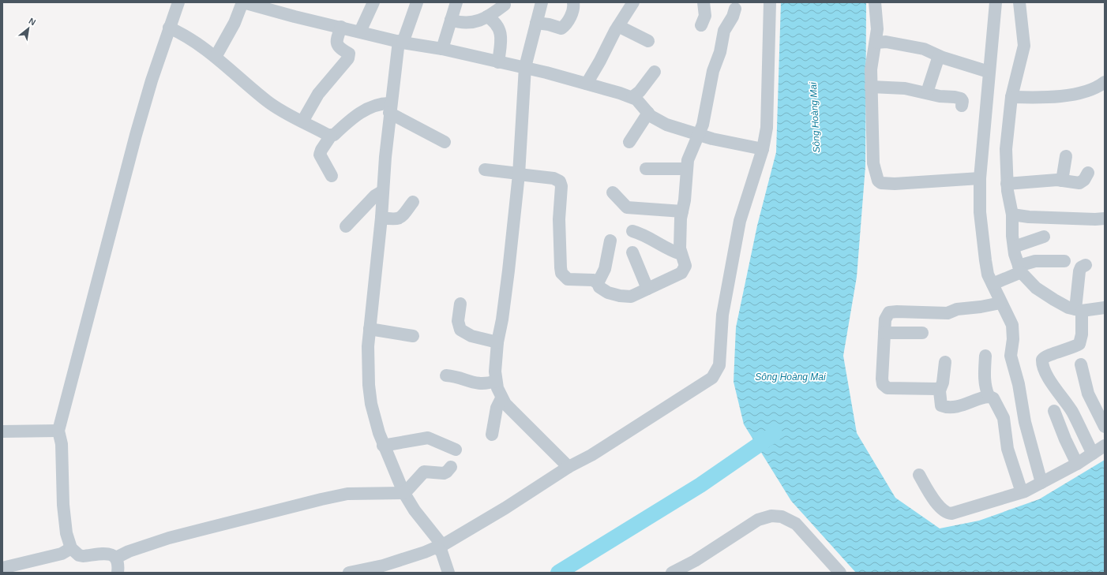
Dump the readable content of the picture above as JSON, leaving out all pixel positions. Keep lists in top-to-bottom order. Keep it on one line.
{"water":["Sông Hoàng Mai"],"north":"top right"}
